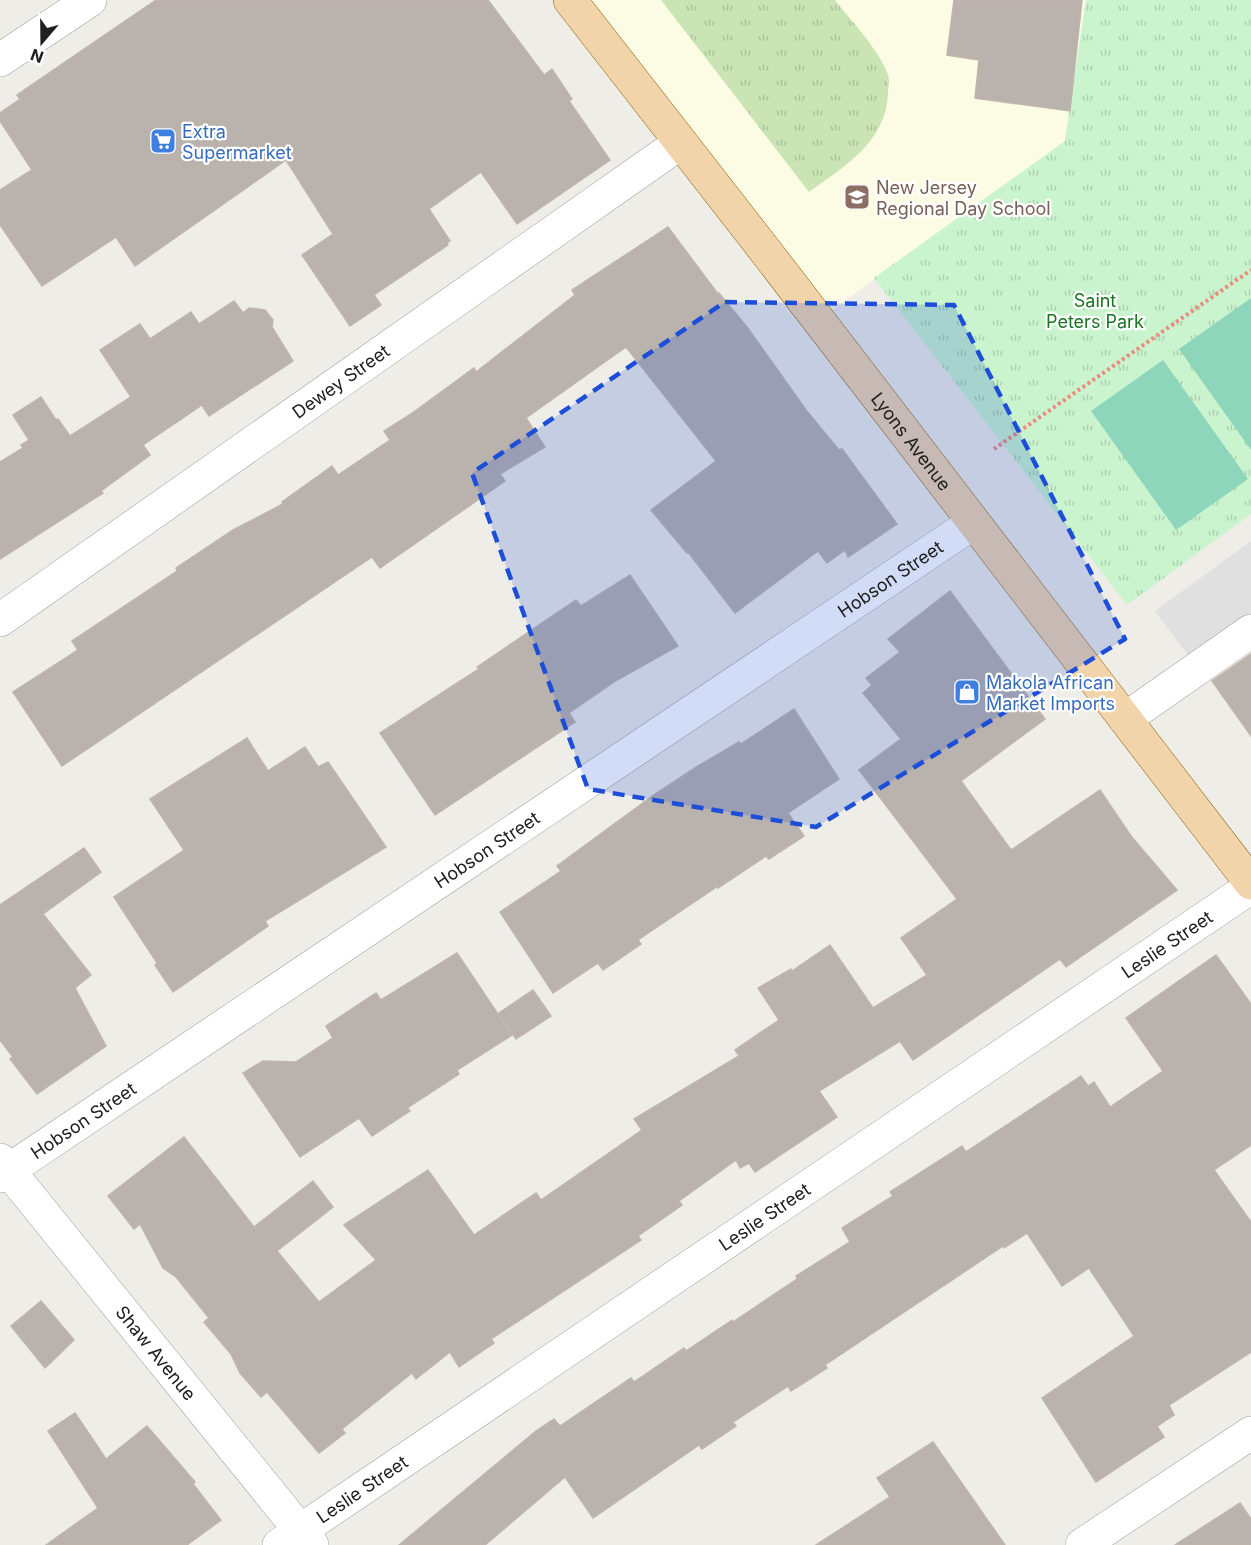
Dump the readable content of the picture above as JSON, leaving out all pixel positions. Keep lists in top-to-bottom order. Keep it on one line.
{"streets":{"main road":["Lyons Avenue"],"street":["Dewey Street","Hobson Street","Leslie Street","Shaw Avenue"]},"crossings":[["Dewey Street","Lyons Avenue"],["Lyons Avenue","Hobson Street"],["Lyons Avenue","Leslie Street"],["Hobson Street","Shaw Avenue"],["Leslie Street","Shaw Avenue"]],"parks":["Saint Peters Park"],"places":{"supermarket":["Extra Supermarket"],"school or university":["New Jersey Regional Day School"],"shop":["Makola African Market Imports"]},"north":"bottom"}
